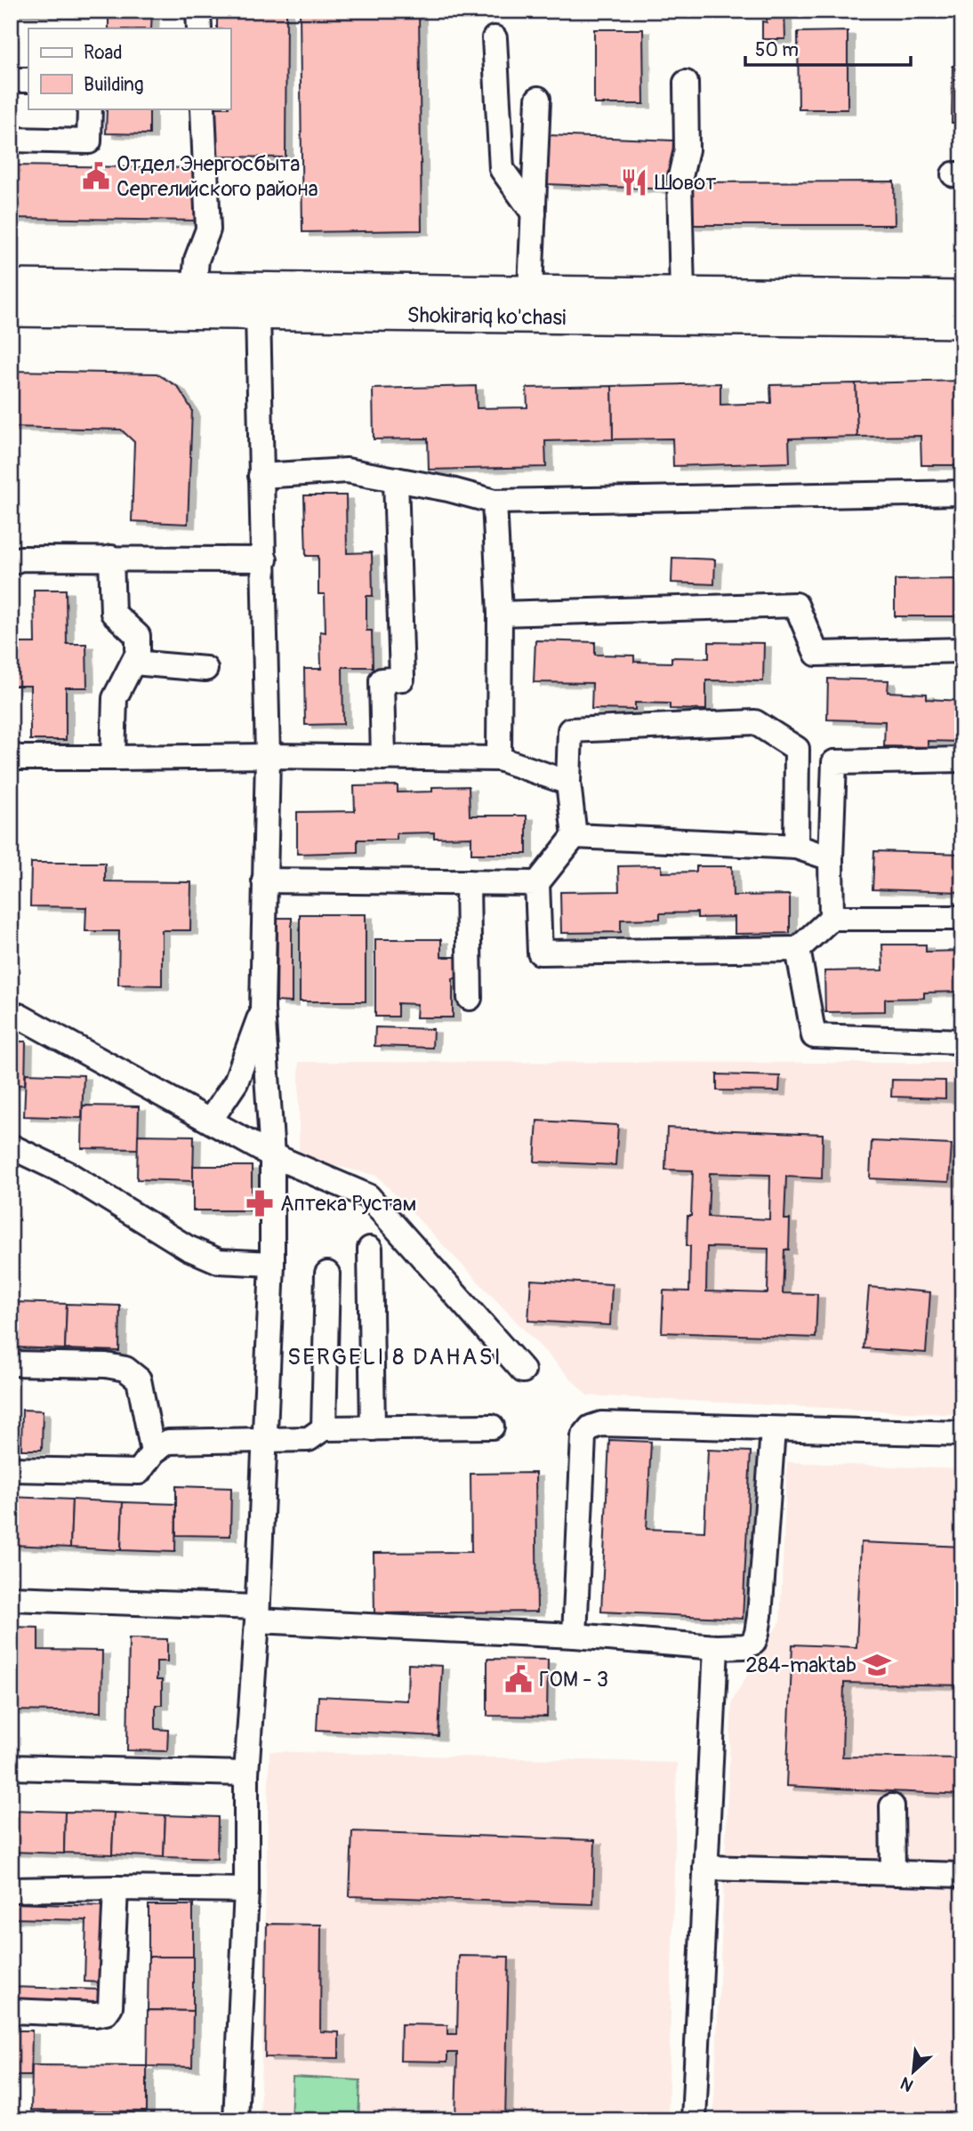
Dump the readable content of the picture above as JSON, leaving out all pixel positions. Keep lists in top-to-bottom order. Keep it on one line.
{"streets":{"main road":["Shokirariq ko'chasi"]},"districts":["SERGELI 8 DAHASI"],"places":{"public building":["Отдел Энергосбыта Сергелийского района","ГОМ - 3"],"restaurant":["Шовот"],"pharmacy":["Аптека Рустам"],"school or university":["284-maktab"]},"legend":["Road","Building"],"scale_bar":"50 m","north":"bottom left"}
